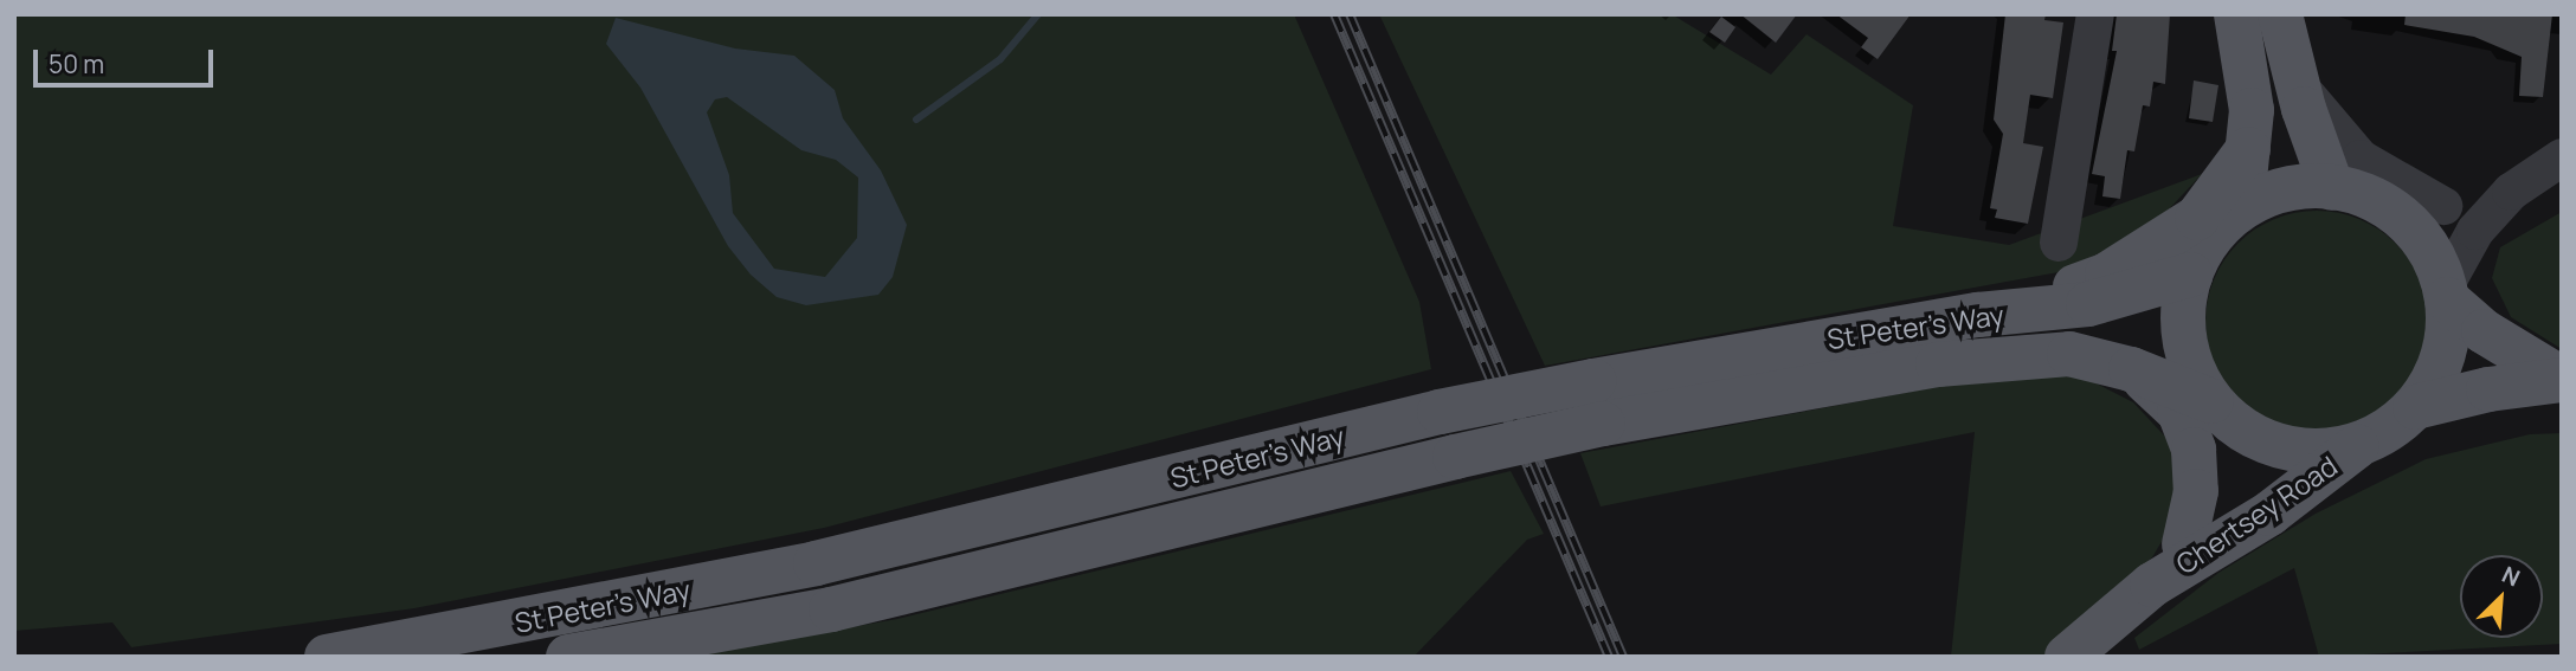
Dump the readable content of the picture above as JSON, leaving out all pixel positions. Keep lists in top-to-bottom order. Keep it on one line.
{"streets":{"main road":["St Peter's Way","Chertsey Road"]},"crossings":[["St Peter's Way","Chertsey Road"]],"scale_bar":"50 m","north":"top right"}
